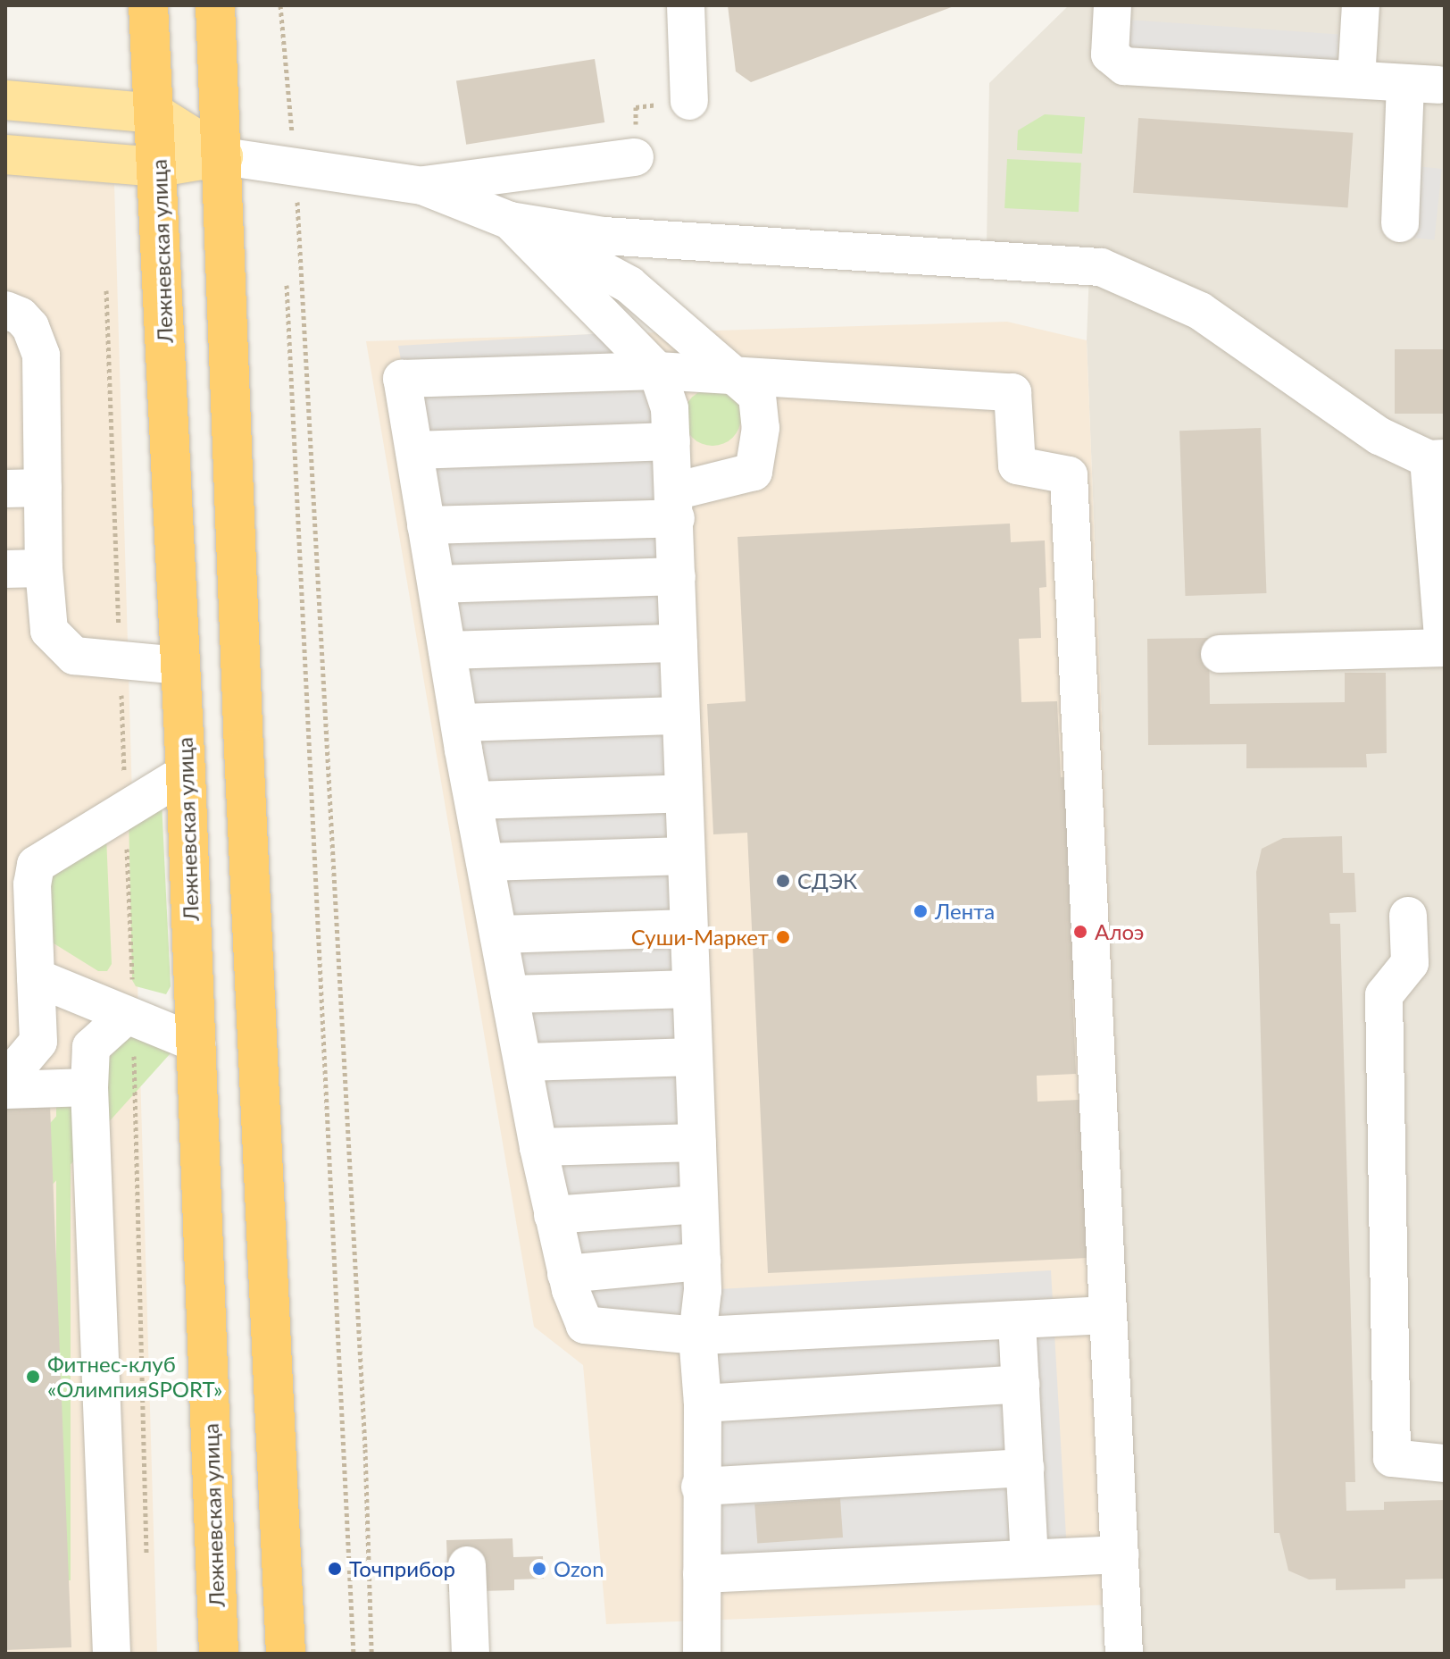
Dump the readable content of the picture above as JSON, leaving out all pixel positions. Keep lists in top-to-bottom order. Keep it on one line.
{"streets":{"highway":["Лежневская улица"]},"places":["СДЭК","Лента","Алоэ","Суши-Маркет","Фитнес-клуб «ОлимпияSPORT»","Точприбор","Ozon"]}
